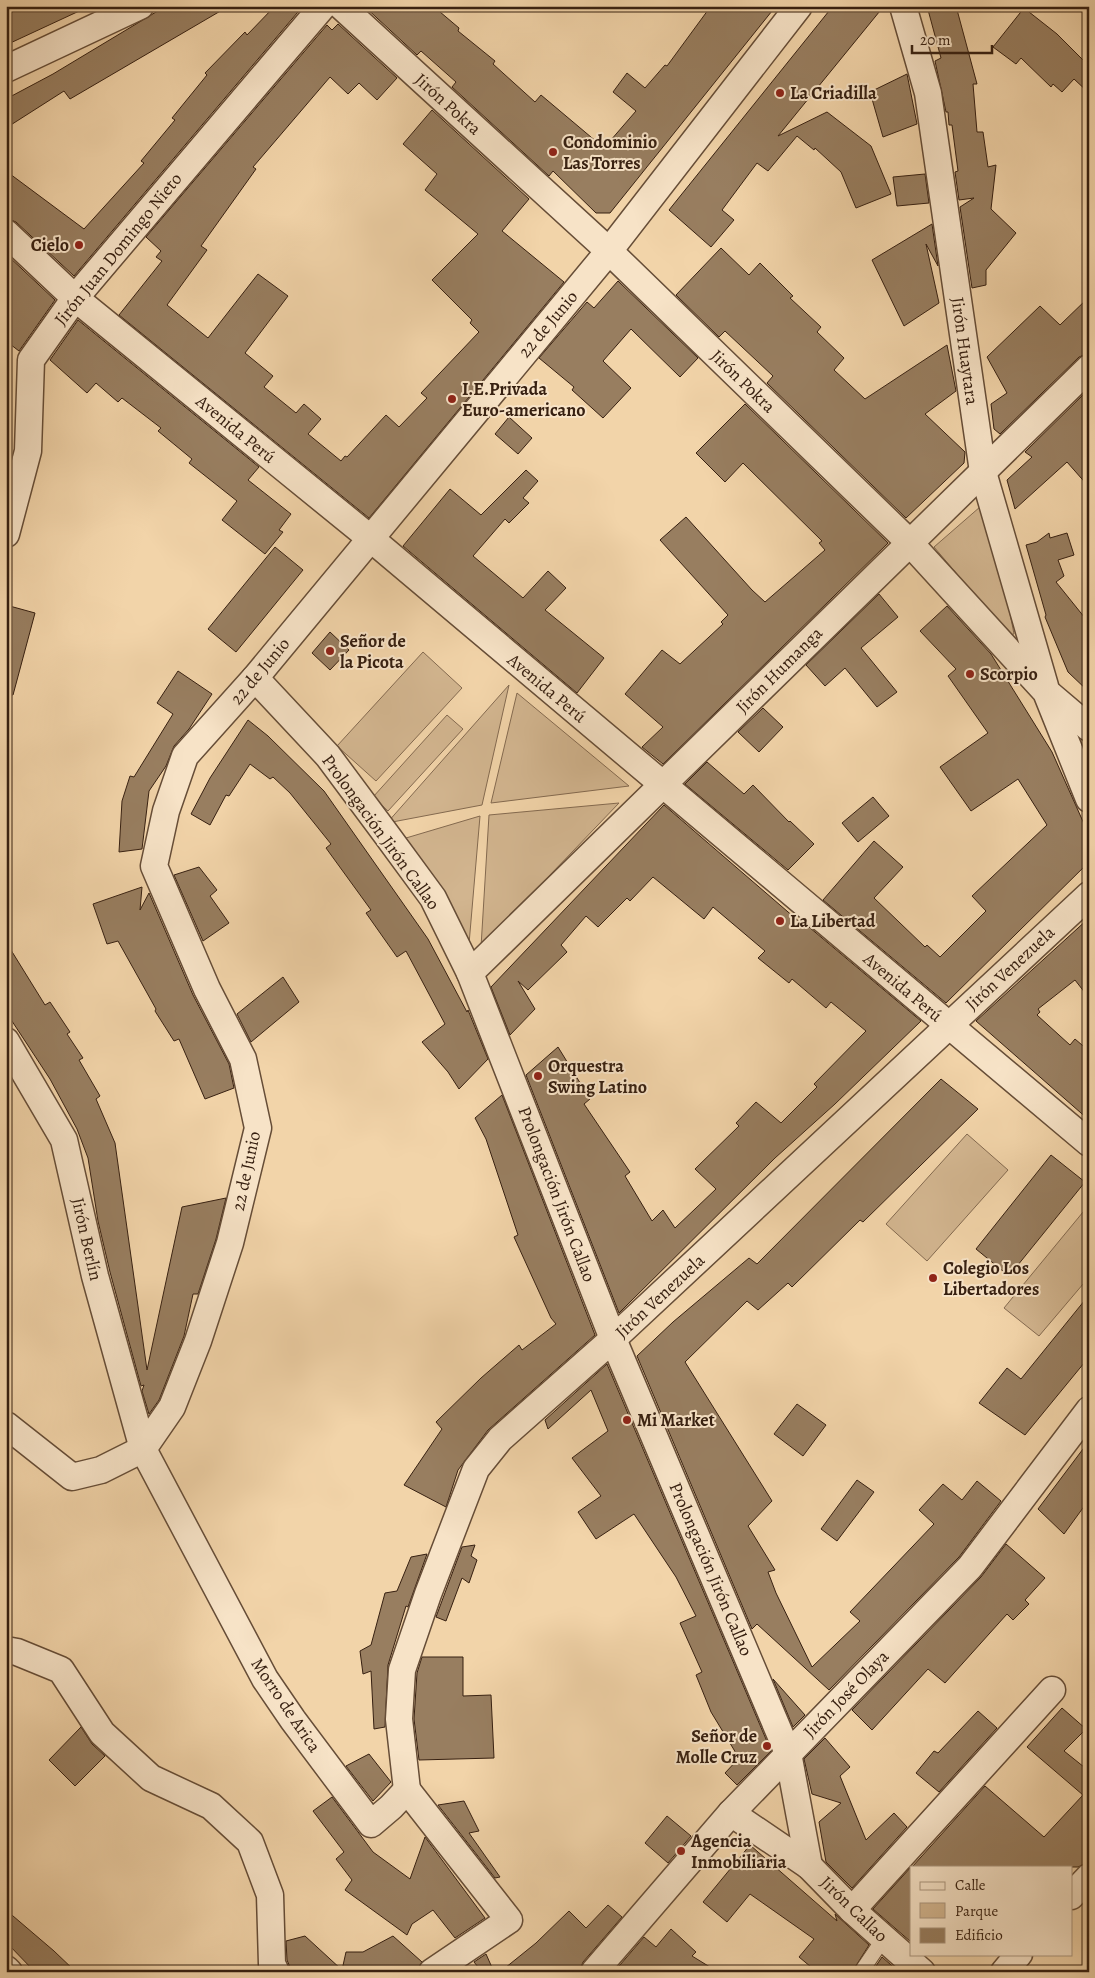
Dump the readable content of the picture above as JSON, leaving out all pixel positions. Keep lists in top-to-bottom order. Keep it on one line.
{"streets":{"street":["Jirón Pokra","Jirón Juan Domingo Nieto","22 de Junio","Jirón Huaytara","Avenida Perú","Jirón Humanga","Prolongación Jirón Callao","Jirón Venezuela","Jirón Berlín","Jirón José Olaya","Morro de Arica","Jirón Callao"]},"crossings":[["Jirón Pokra","22 de Junio"],["Jirón Pokra","Jirón Huaytara"],["Jirón Pokra","Jirón Humanga"],["Jirón Juan Domingo Nieto","Avenida Perú"],["22 de Junio","Avenida Perú"],["22 de Junio","Prolongación Jirón Callao"],["22 de Junio","Jirón Berlín"],["22 de Junio","Morro de Arica"],["Jirón Huaytara","Jirón Humanga"],["Avenida Perú","Jirón Humanga"],["Avenida Perú","Jirón Venezuela"],["Jirón Humanga","Prolongación Jirón Callao"],["Prolongación Jirón Callao","Jirón Venezuela"],["Prolongación Jirón Callao","Jirón José Olaya"],["Prolongación Jirón Callao","Jirón Callao"],["Jirón Venezuela","Morro de Arica"],["Jirón Berlín","Morro de Arica"],["Jirón José Olaya","Jirón Callao"]],"places":["La Criadilla","Condominio Las Torres","Cielo","I.E.Privada Euro-americano","Señor de la Picota","Scorpio","La Libertad","Orquestra Swing Latino","Colegio Los Libertadores","Mi Market","Señor de Molle Cruz","Agencia Inmobiliaria"],"legend":["Calle","Parque","Edificio"],"scale_bar":"20 m"}
